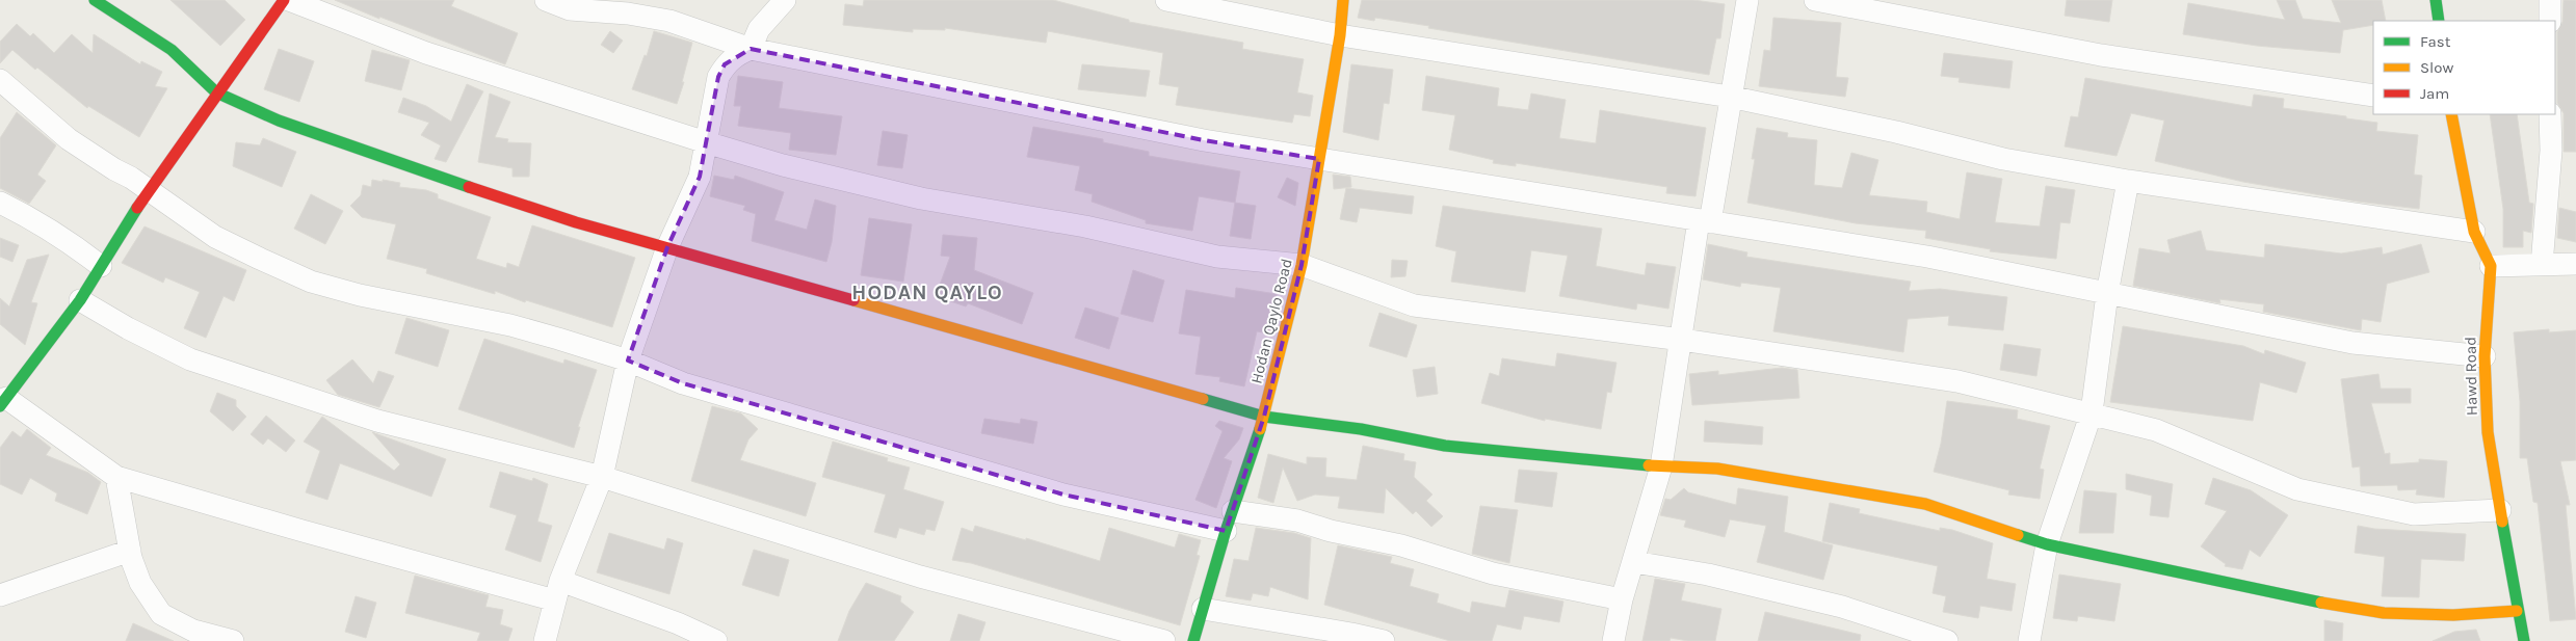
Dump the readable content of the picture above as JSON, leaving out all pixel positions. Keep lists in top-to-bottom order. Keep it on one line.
{"streets":{"street":["Hodan Qaylo Road","Hawd Road"]},"districts":["HODAN QAYLO"],"legend":["Fast","Slow","Jam"]}
